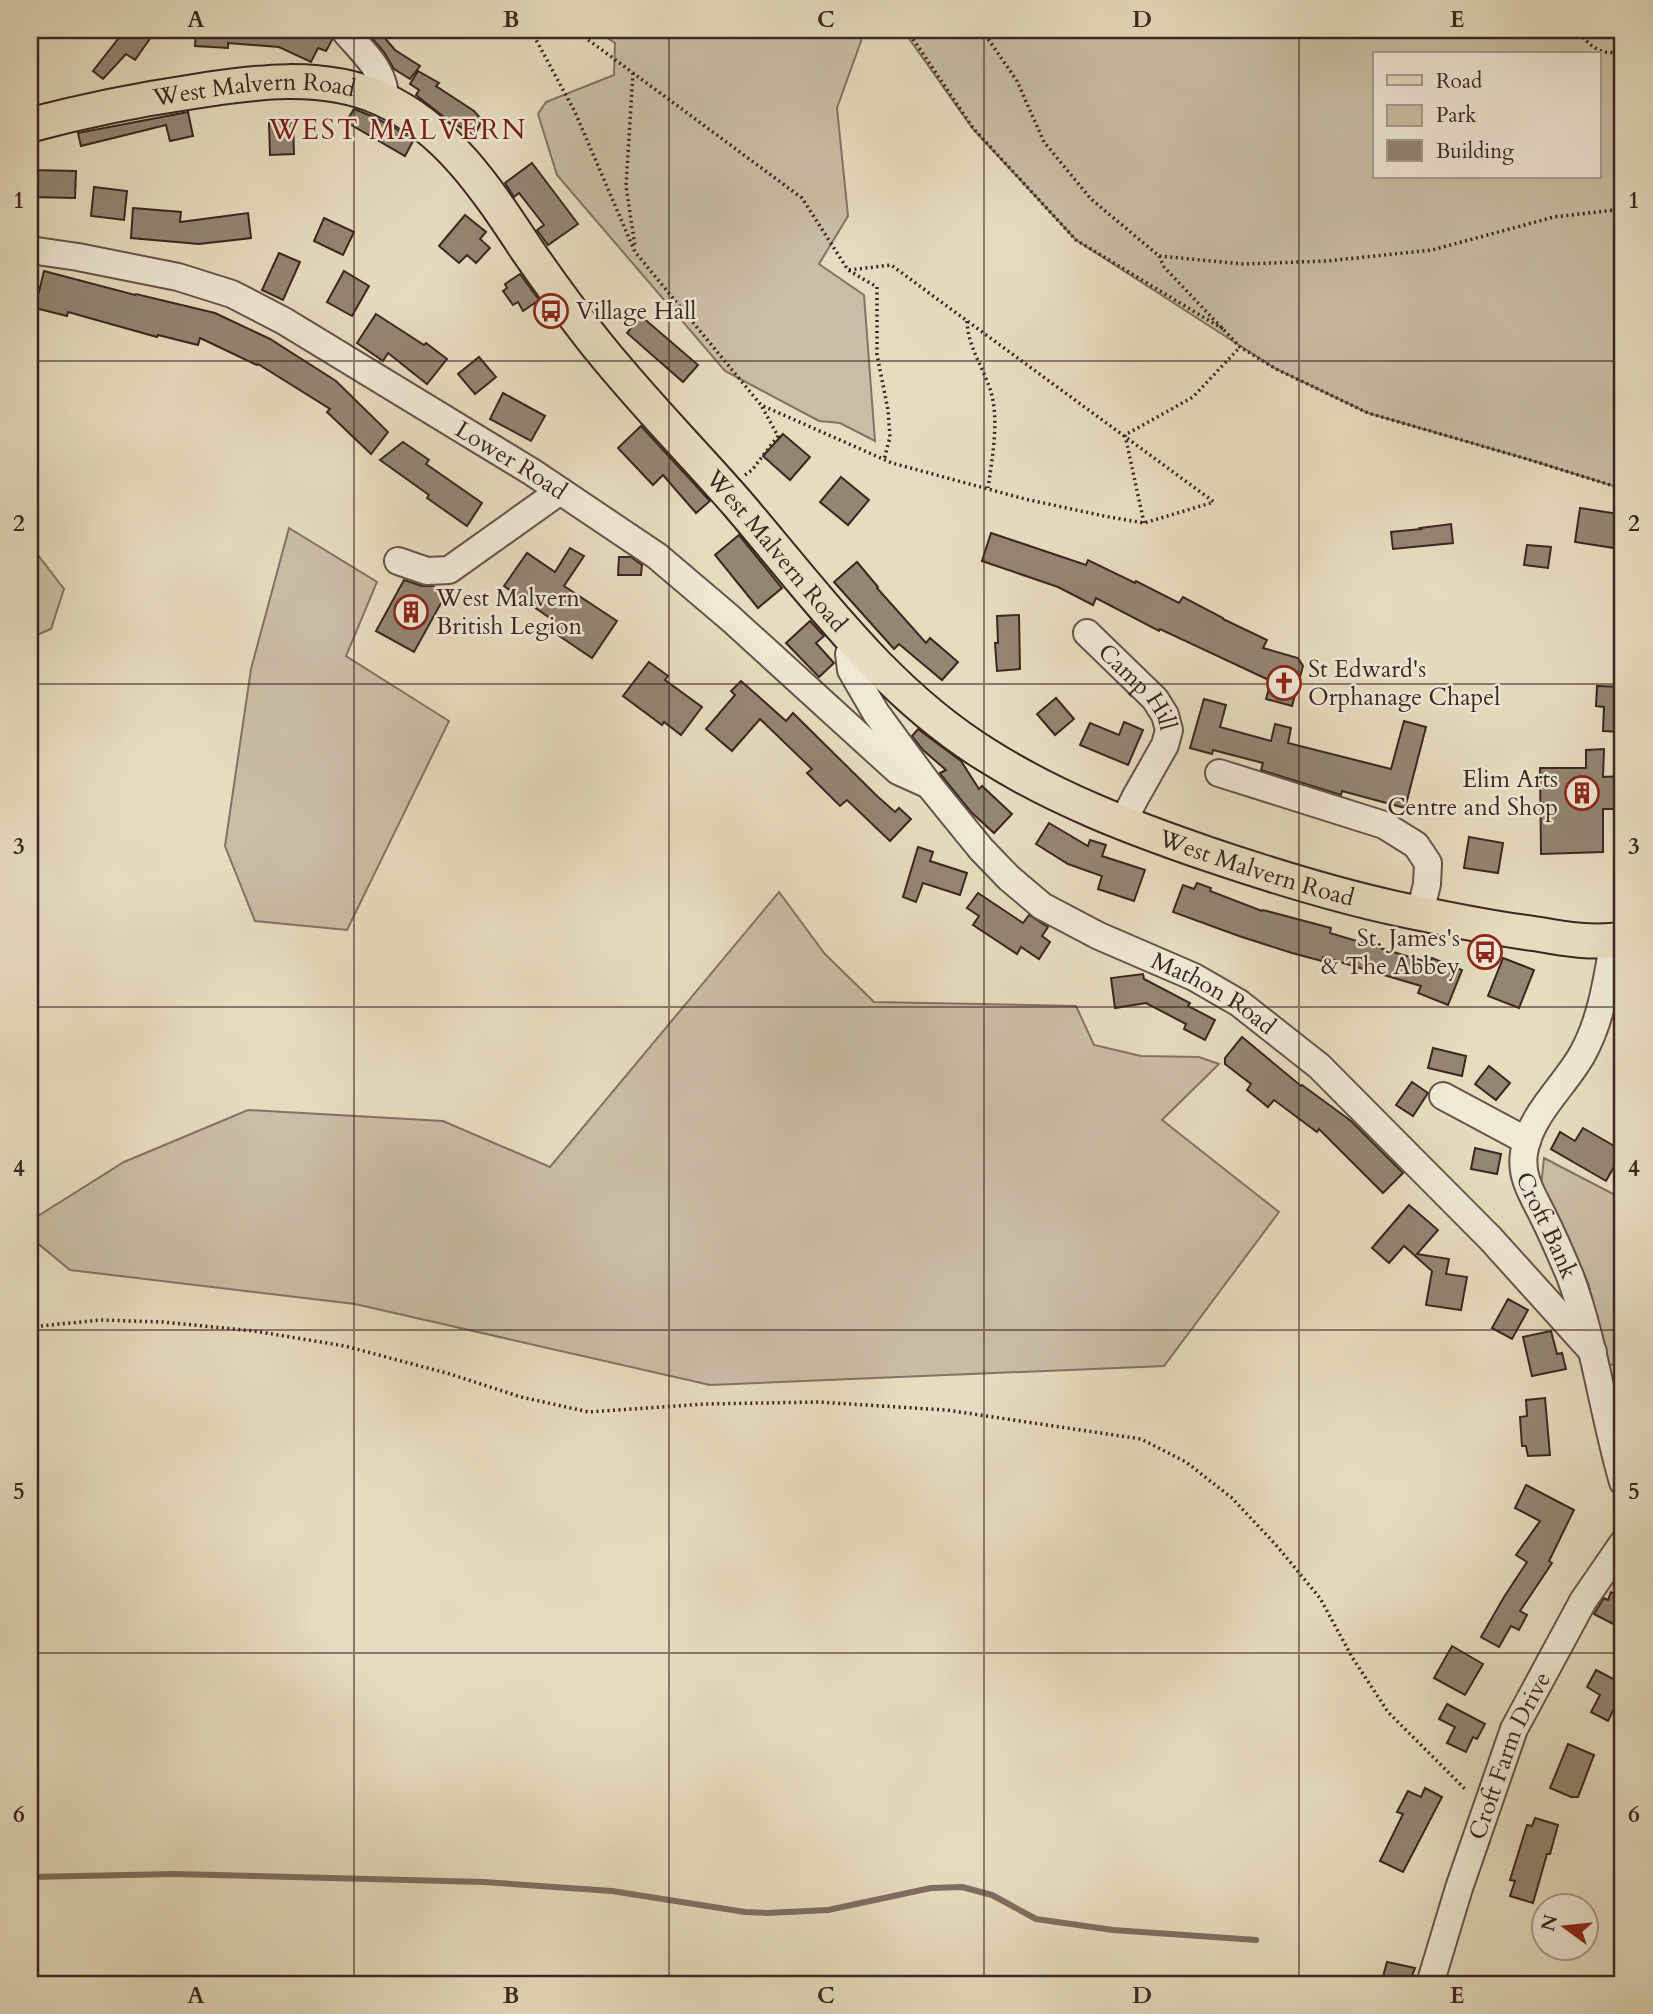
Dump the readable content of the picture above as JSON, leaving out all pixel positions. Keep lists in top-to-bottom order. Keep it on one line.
{"streets":{"main road":["West Malvern Road"],"street":["Lower Road","Camp Hill","Mathon Road","Croft Bank","Croft Farm Drive"]},"crossings":[["West Malvern Road","Camp Hill"],["West Malvern Road","Mathon Road"],["West Malvern Road","Croft Bank"],["Lower Road","Mathon Road"],["Mathon Road","Croft Bank"]],"districts":["WEST MALVERN"],"places":{"bus stop":["Village Hall","St. James's & The Abbey"],"building":["West Malvern British Legion","Elim Arts Centre and Shop"],"church":["St Edward's Orphanage Chapel"]},"legend":["Road","Park","Building"],"north":"left","grid":{"columns":["A","B","C","D","E"],"rows":["1","2","3","4","5","6"]}}
